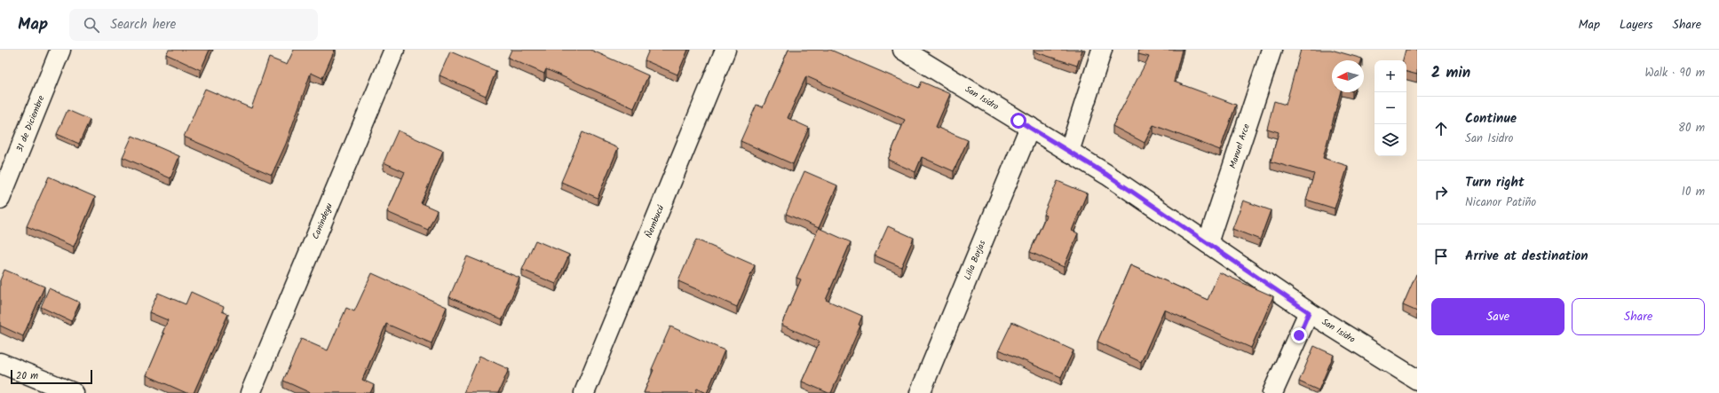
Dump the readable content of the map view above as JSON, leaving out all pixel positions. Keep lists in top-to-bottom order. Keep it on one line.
{"streets":{"street":["San Isidro","31 de Diciembre","Manuel Arce","Canindeyu","Ñembucú","Lilia Borjas"]},"crossings":[["San Isidro","Manuel Arce"],["San Isidro","Lilia Borjas"]],"scale_bar":"20 m","north":"left","page":{"header":"Map","search":"Search here","nav":["Map","Layers","Share"],"heading":["2 min","Walk · 90 m"],"map_buttons":["+","−"],"list":[["Continue","San Isidro","80 m"],["Turn right","Nicanor Patiño","10 m"],"Arrive at destination"],"buttons":["Save","Share"],"scale":"20 m"}}
